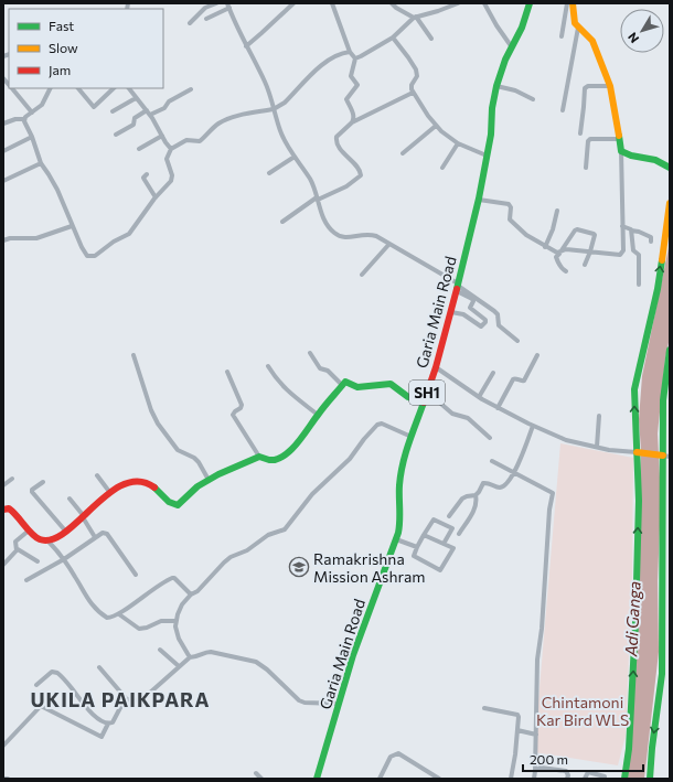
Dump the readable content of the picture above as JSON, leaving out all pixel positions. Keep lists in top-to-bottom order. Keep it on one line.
{"streets":{"main road":["Garia Main Road","SH1"]},"districts":["UKILA PAIKPARA"],"water":["Adi Ganga"],"parks":["Chintamoni Kar Bird WLS"],"places":{"school or university":["Ramakrishna Mission Ashram"]},"legend":["Fast","Slow","Jam"],"scale_bar":"200 m","north":"bottom left"}
